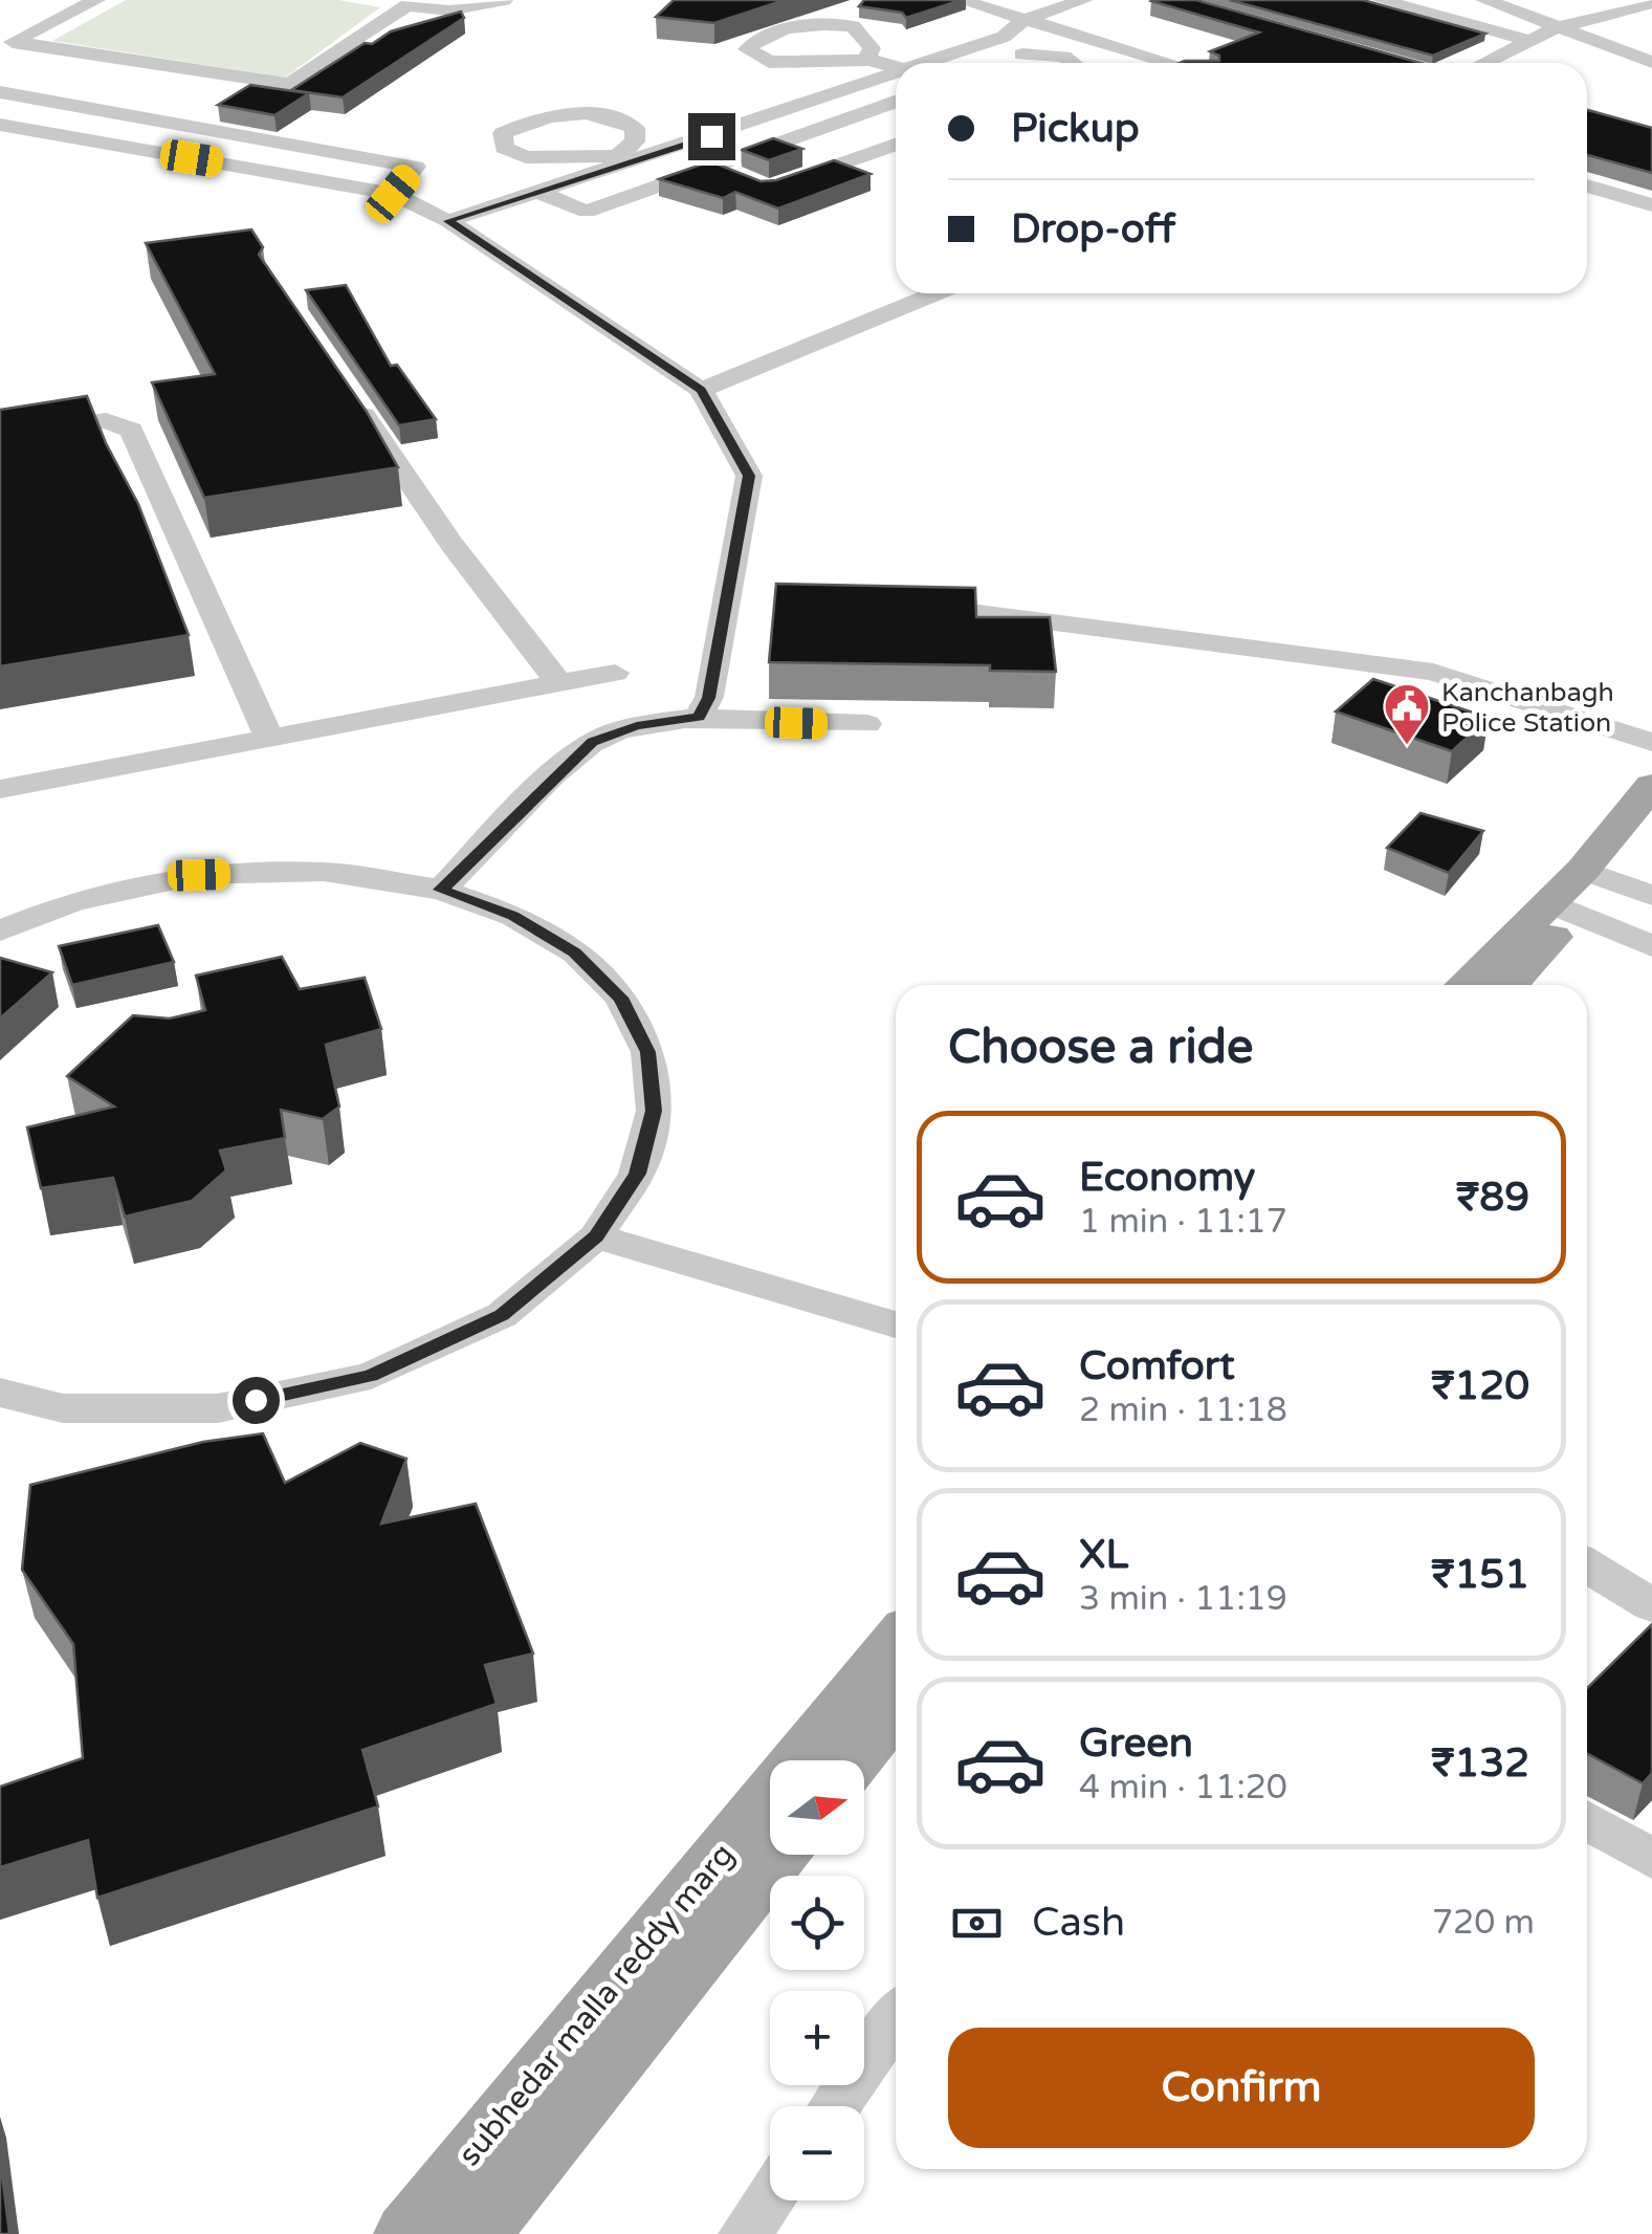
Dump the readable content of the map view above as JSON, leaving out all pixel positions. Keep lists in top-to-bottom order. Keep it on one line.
{"streets":{"main road":["subhedar malla reddy marg"]},"places":{"public building":["Kanchanbagh Police Station"]},"north":"right","page":{"banner":["Pickup","Drop-off"],"heading":"Choose a ride","list":[{"name":"Economy","note":"1 min · 11:17","value":"₹89"},{"name":"Comfort","note":"2 min · 11:18","value":"₹120"},{"name":"XL","note":"3 min · 11:19","value":"₹151"},{"name":"Green","note":"4 min · 11:20","value":"₹132"}],"map_buttons":["+","−"],"pay":["Cash","720 m"],"buttons":"Confirm"}}
